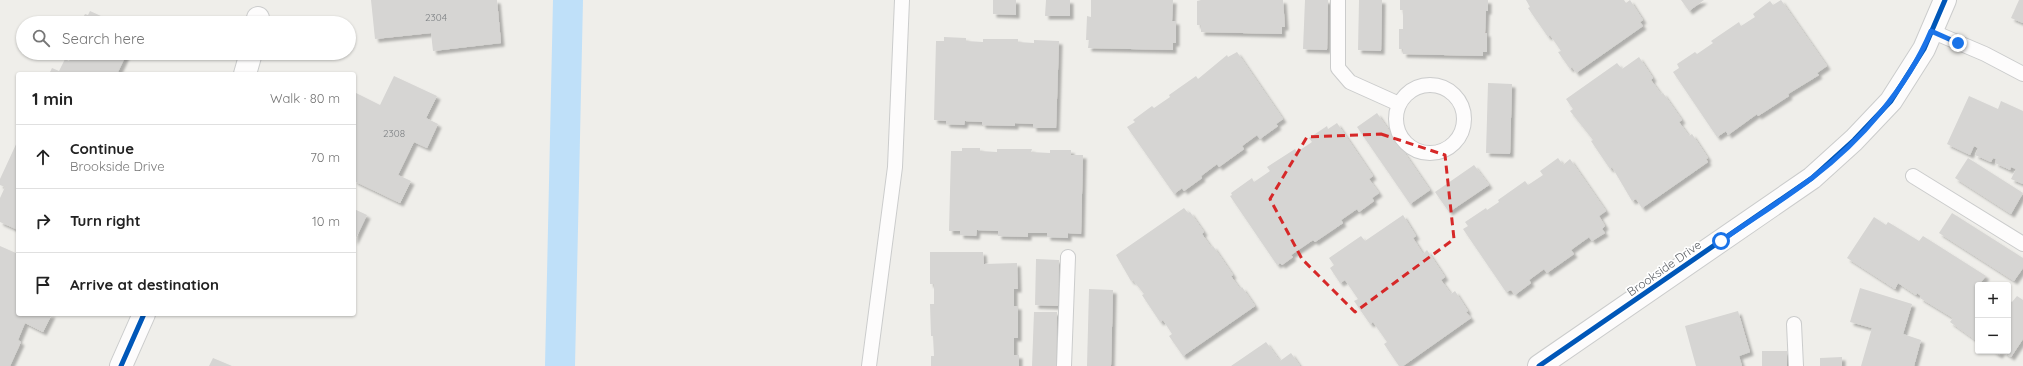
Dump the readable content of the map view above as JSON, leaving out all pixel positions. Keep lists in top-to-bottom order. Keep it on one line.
{"streets":{"street":["Brookside Drive"]},"house_numbers":["2304","2308"],"page":{"search":"Search here","heading":["1 min","Walk · 80 m"],"list":[["Continue","Brookside Drive","70 m"],["Turn right","10 m"],"Arrive at destination"],"map_buttons":["+","−"]}}
